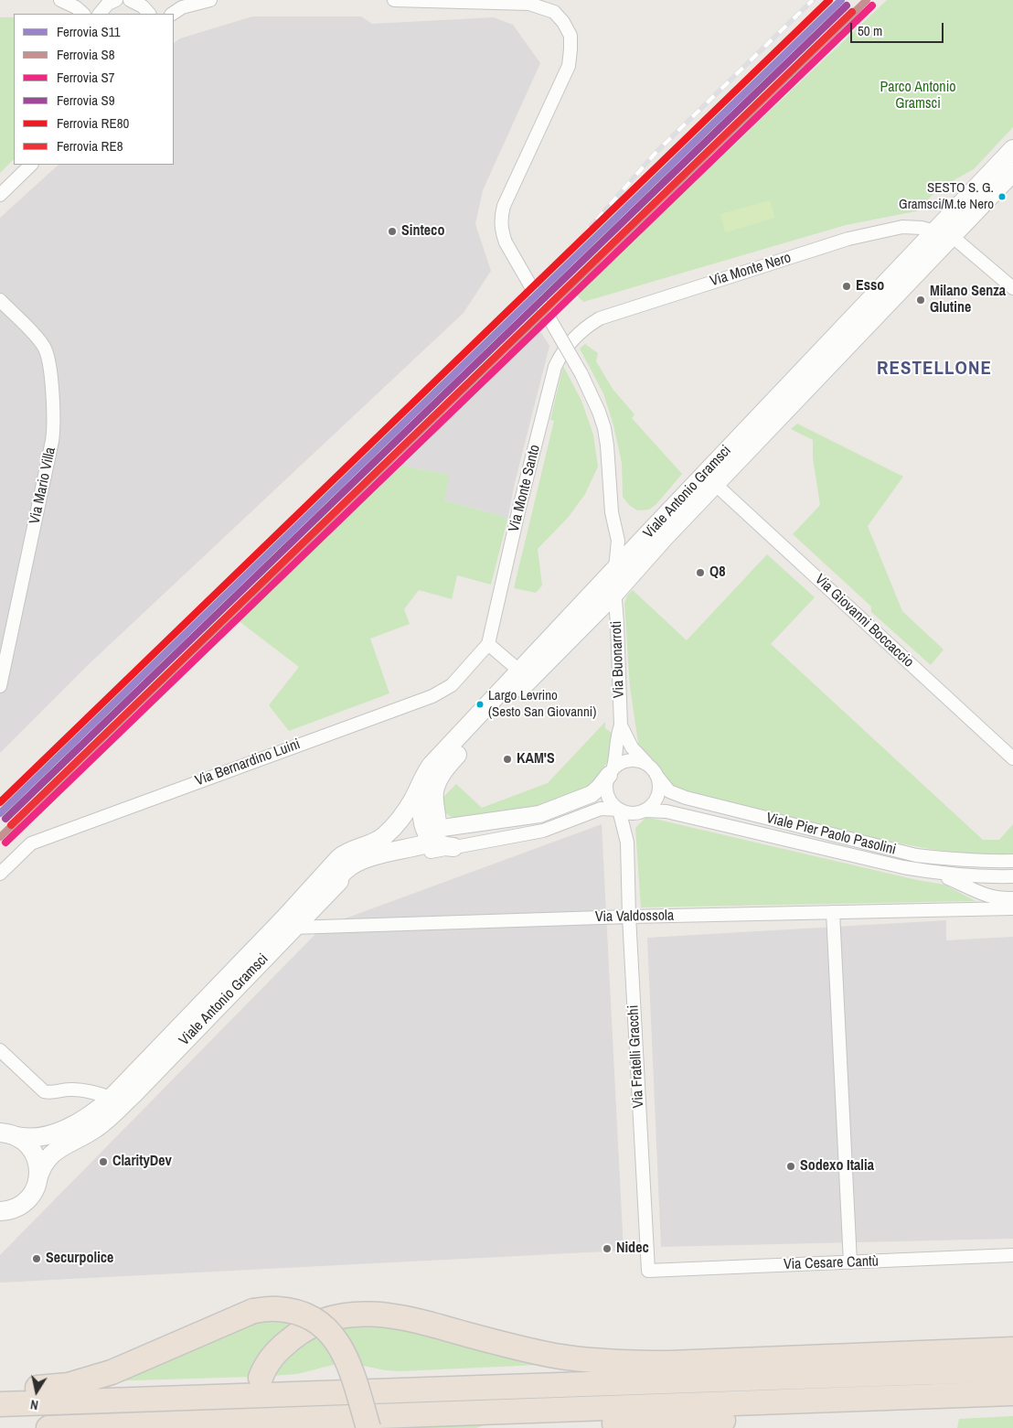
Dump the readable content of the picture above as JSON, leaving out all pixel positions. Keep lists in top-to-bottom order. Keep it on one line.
{"streets":{"main road":["Viale Antonio Gramsci"],"street":["Via Monte Nero","Via Mario Villa","Via Monte Santo","Via Giovanni Boccaccio","Via Buonarroti","Via Bernardino Luini","Viale Pier Paolo Pasolini","Via Valdossola","Via Fratelli Gracchi","Via Cesare Cantù"]},"crossings":[["Via Monte Nero","Via Monte Santo"],["Via Monte Nero","Viale Antonio Gramsci"],["Via Monte Santo","Via Bernardino Luini"],["Viale Antonio Gramsci","Via Giovanni Boccaccio"],["Viale Antonio Gramsci","Via Buonarroti"],["Viale Antonio Gramsci","Via Valdossola"],["Via Buonarroti","Viale Pier Paolo Pasolini"],["Via Buonarroti","Via Fratelli Gracchi"],["Viale Pier Paolo Pasolini","Via Fratelli Gracchi"],["Via Valdossola","Via Fratelli Gracchi"],["Via Fratelli Gracchi","Via Cesare Cantù"]],"districts":["RESTELLONE"],"parks":["Parco Antonio Gramsci"],"places":["SESTO S. G. Gramsci/M.te Nero","Sinteco","Esso","Milano Senza Glutine","Q8","Largo Levrino (Sesto San Giovanni)","KAM'S","ClarityDev","Sodexo Italia","Nidec","Securpolice"],"lines":["rail line S11","rail line S8","rail line RE80","rail line S7","rail line S9","rail line RE8"],"legend":["Ferrovia S11","Ferrovia S8","Ferrovia S7","Ferrovia S9","Ferrovia RE80","Ferrovia RE8"],"scale_bar":"50 m","north":"bottom"}
